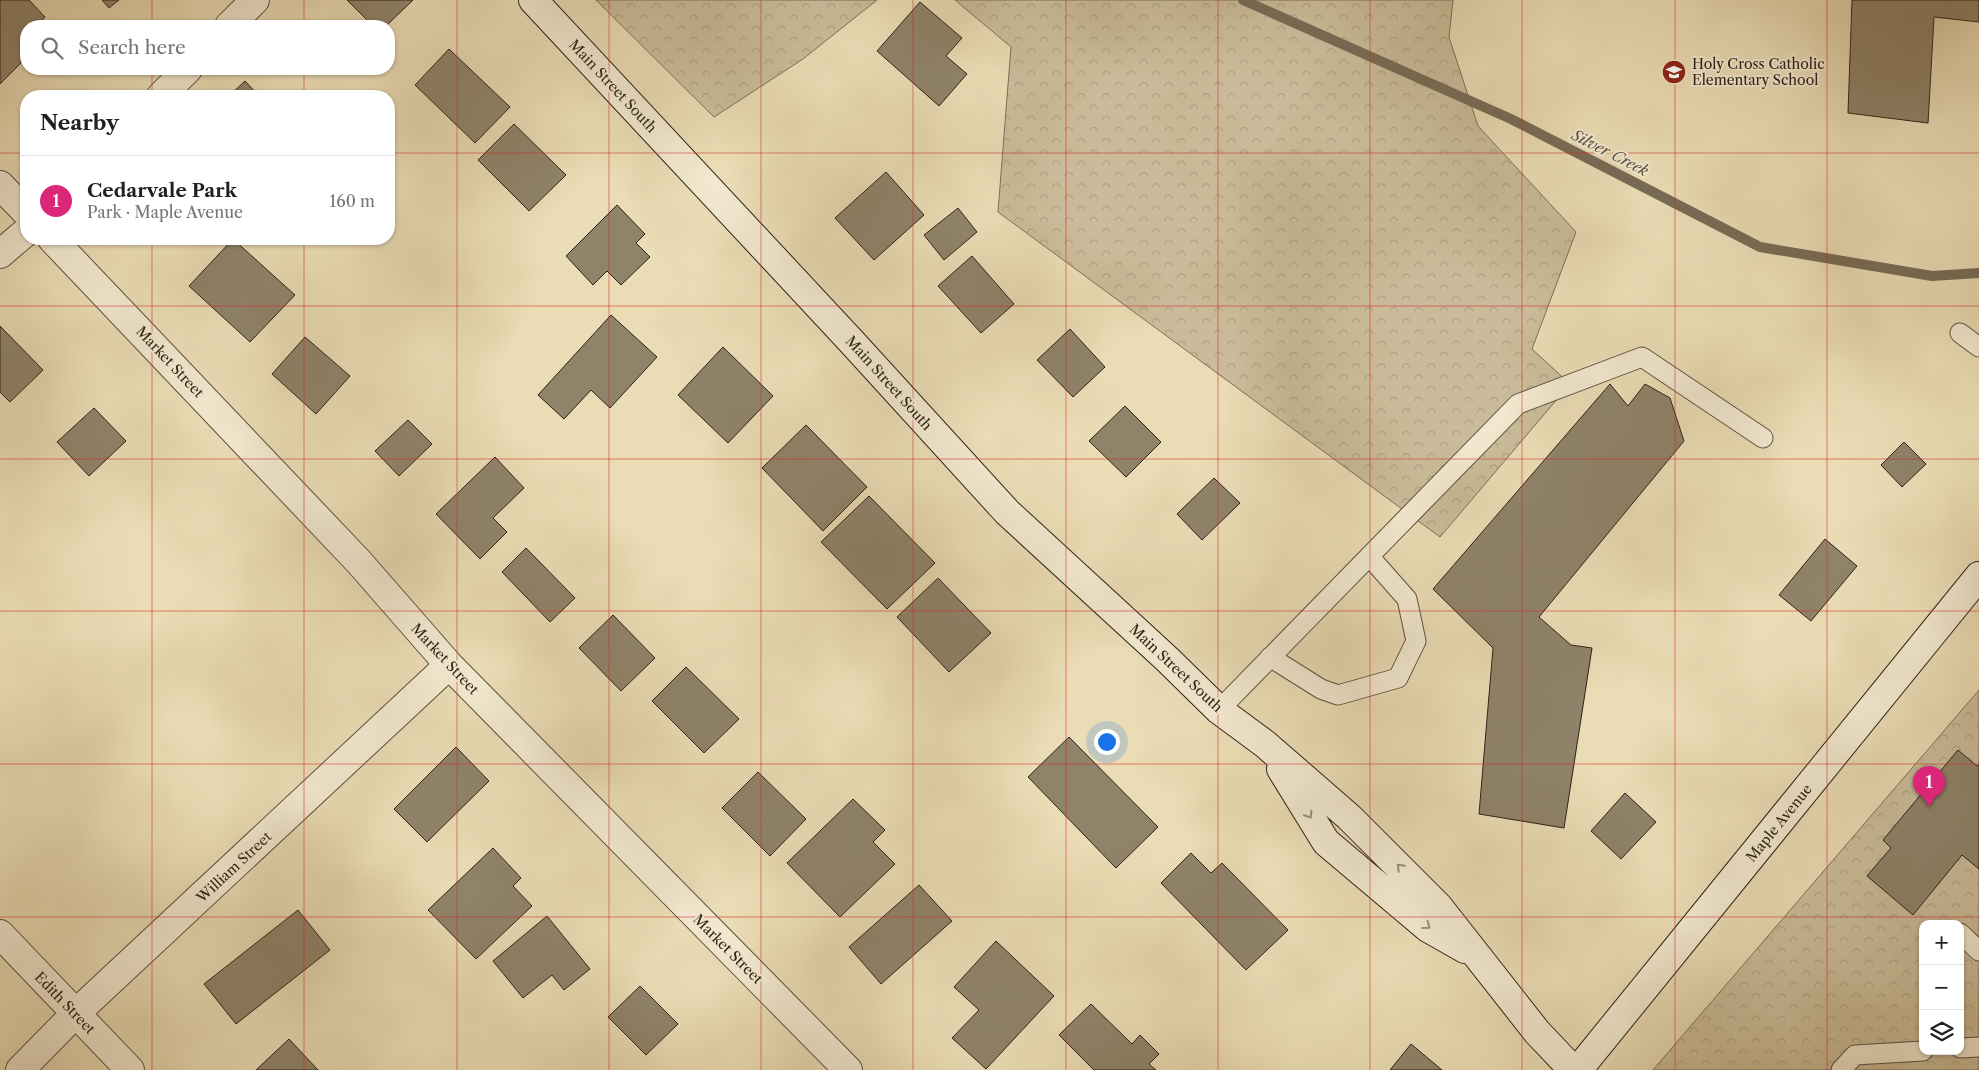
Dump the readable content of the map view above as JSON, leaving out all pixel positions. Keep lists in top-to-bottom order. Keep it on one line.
{"streets":{"main road":["Main Street South","Market Street","Maple Avenue","William Street","Edith Street"]},"crossings":[["Market Street","William Street"],["William Street","Edith Street"]],"water":["Silver Creek"],"places":{"school or university":["Holy Cross Catholic Elementary School"]},"page":{"search":"Search here","heading":"Nearby","list":[{"mark":"1","name":"Cedarvale Park","note":"Park · Maple Avenue","value":"160 m"}],"pins":"1","map_buttons":["+","−"]}}
